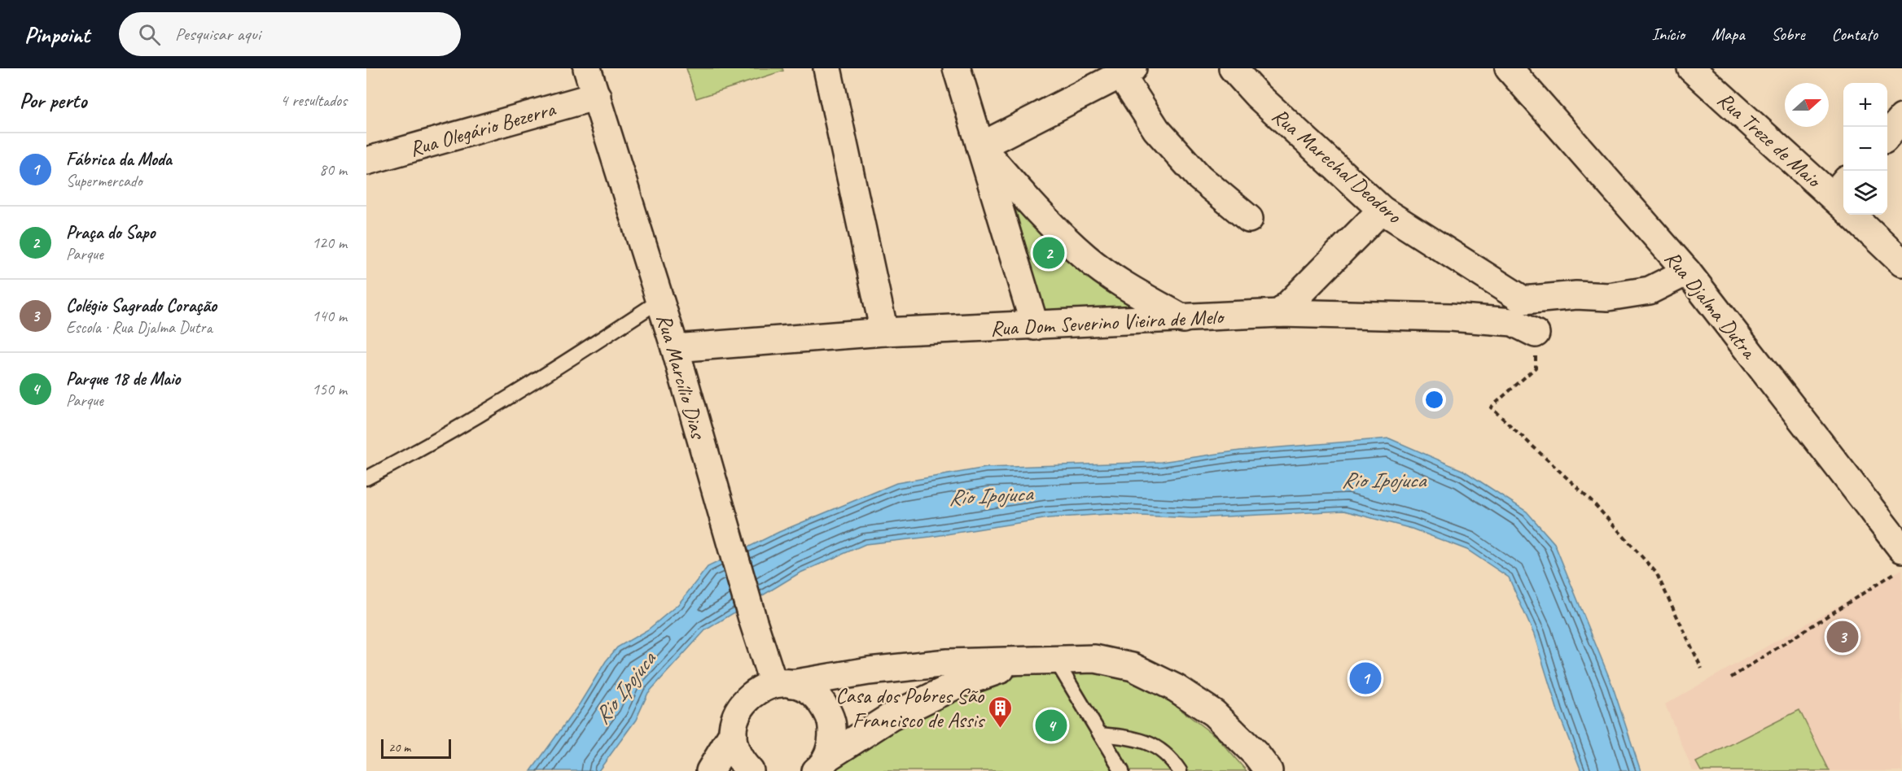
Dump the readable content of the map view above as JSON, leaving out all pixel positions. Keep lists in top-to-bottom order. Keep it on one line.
{"streets":{"street":["Rua Olegário Bezerra","Rua Treze de Maio","Rua Marechal Deodoro","Rua Djalma Dutra","Rua Dom Severino Vieira de Melo","Rua Marcílio Dias"]},"crossings":[["Rua Olegário Bezerra","Rua Marcílio Dias"],["Rua Marechal Deodoro","Rua Djalma Dutra"],["Rua Dom Severino Vieira de Melo","Rua Marcílio Dias"]],"water":["Rio Ipojuca"],"places":{"building":["Casa dos Pobres São Francisco de Assis"]},"scale_bar":"20 m","north":"right","page":{"header":"Pinpoint","search":"Pesquisar aqui","nav":["Início","Mapa","Sobre","Contato"],"heading":["Por perto","4 resultados"],"map_buttons":["+","−"],"list":[{"mark":"1","name":"Fábrica da Moda","note":"Supermercado","value":"80 m"},{"mark":"2","name":"Praça do Sapo","note":"Parque","value":"120 m"},{"mark":"3","name":"Colégio Sagrado Coração","note":"Escola · Rua Djalma Dutra","value":"140 m"},{"mark":"4","name":"Parque 18 de Maio","note":"Parque","value":"150 m"}],"pins":["2","3","1","4"],"scale":"20 m"}}
